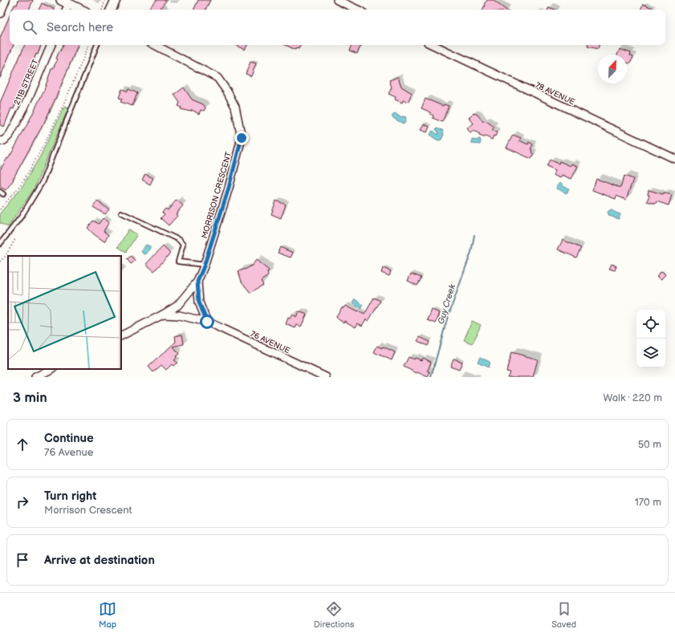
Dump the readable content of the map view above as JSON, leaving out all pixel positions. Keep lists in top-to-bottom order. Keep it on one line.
{"streets":{"street":["211B STREET","78 AVENUE","MORRISON CRESCENT","76 AVENUE"]},"crossings":[["MORRISON CRESCENT","76 AVENUE"]],"water":["Guy Creek"],"north":"top right","page":{"search":"Search here","heading":["3 min","Walk · 220 m"],"list":[["Continue","76 Avenue","50 m"],["Turn right","Morrison Crescent","170 m"],"Arrive at destination"],"nav":["Map","Directions","Saved"]}}
